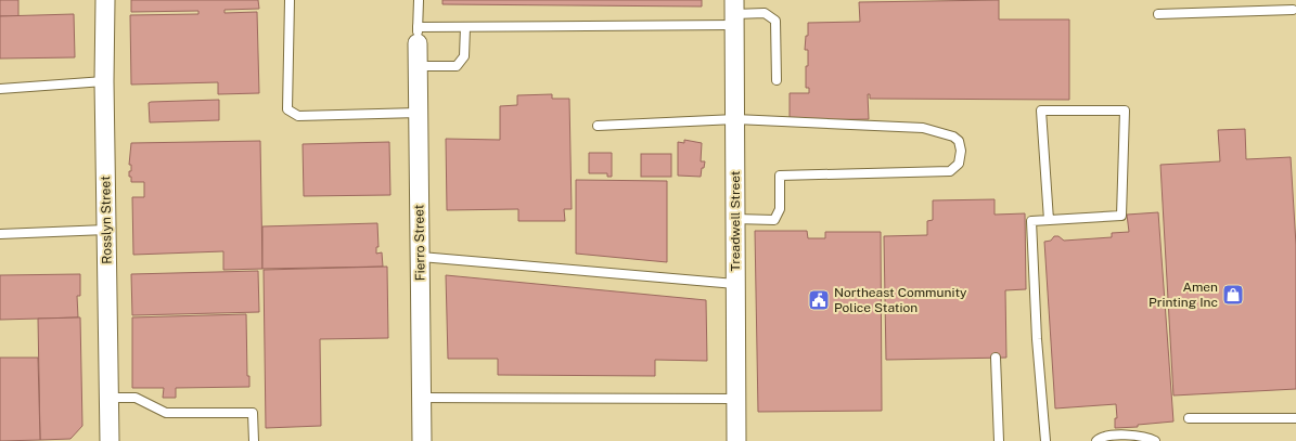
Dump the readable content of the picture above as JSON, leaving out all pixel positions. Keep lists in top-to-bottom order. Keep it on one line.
{"streets":{"street":["Rosslyn Street","Treadwell Street","Fierro Street"]},"places":{"shop":["Amen Printing Inc"],"public building":["Northeast Community Police Station"]}}
